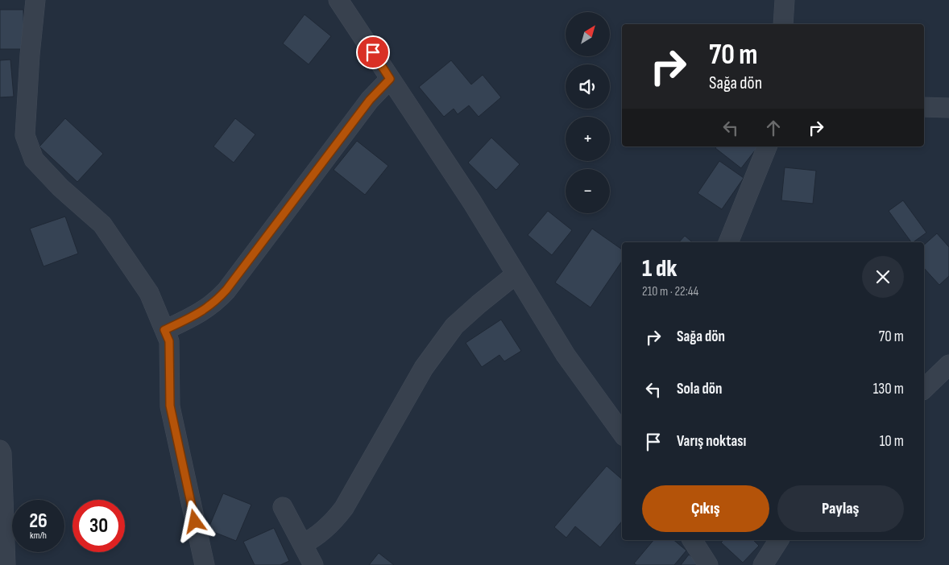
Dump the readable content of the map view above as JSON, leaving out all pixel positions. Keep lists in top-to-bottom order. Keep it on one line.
{"north":"top right","page":{"map_buttons":["+","−"],"turn":["70 m","Sağa dön"],"heading":["1 dk","210 m · 22:44"],"list":[{"name":"Sağa dön","value":"70 m"},{"name":"Sola dön","value":"130 m"},{"name":"Varış noktası","value":"10 m"}],"buttons":["Çıkış","Paylaş"],"speed":"26 km/h","limit":"30"}}
